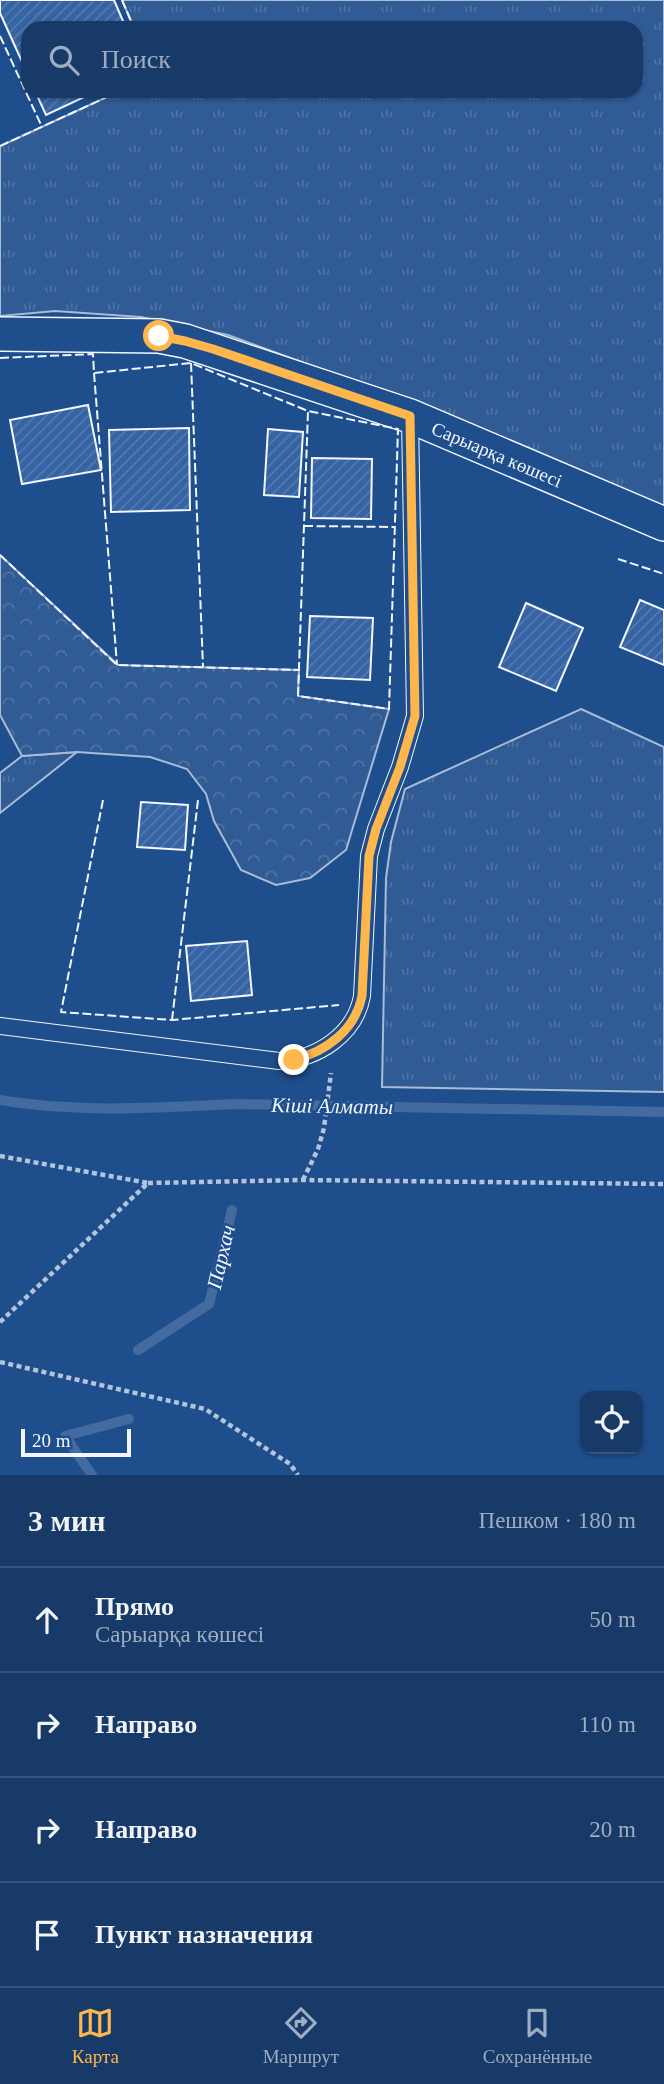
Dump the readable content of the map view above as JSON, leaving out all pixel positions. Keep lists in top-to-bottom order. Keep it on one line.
{"streets":{"street":["Сарыарқа көшесі"]},"water":["Кіші Алматы","Пархач"],"scale_bar":"20 m","page":{"search":"Поиск","scale":"20 m","heading":["3 мин","Пешком · 180 m"],"list":[["Прямо","Сарыарқа көшесі","50 m"],["Направо","110 m"],["Направо","20 m"],"Пункт назначения"],"nav":["Карта","Маршрут","Сохранённые"]}}
